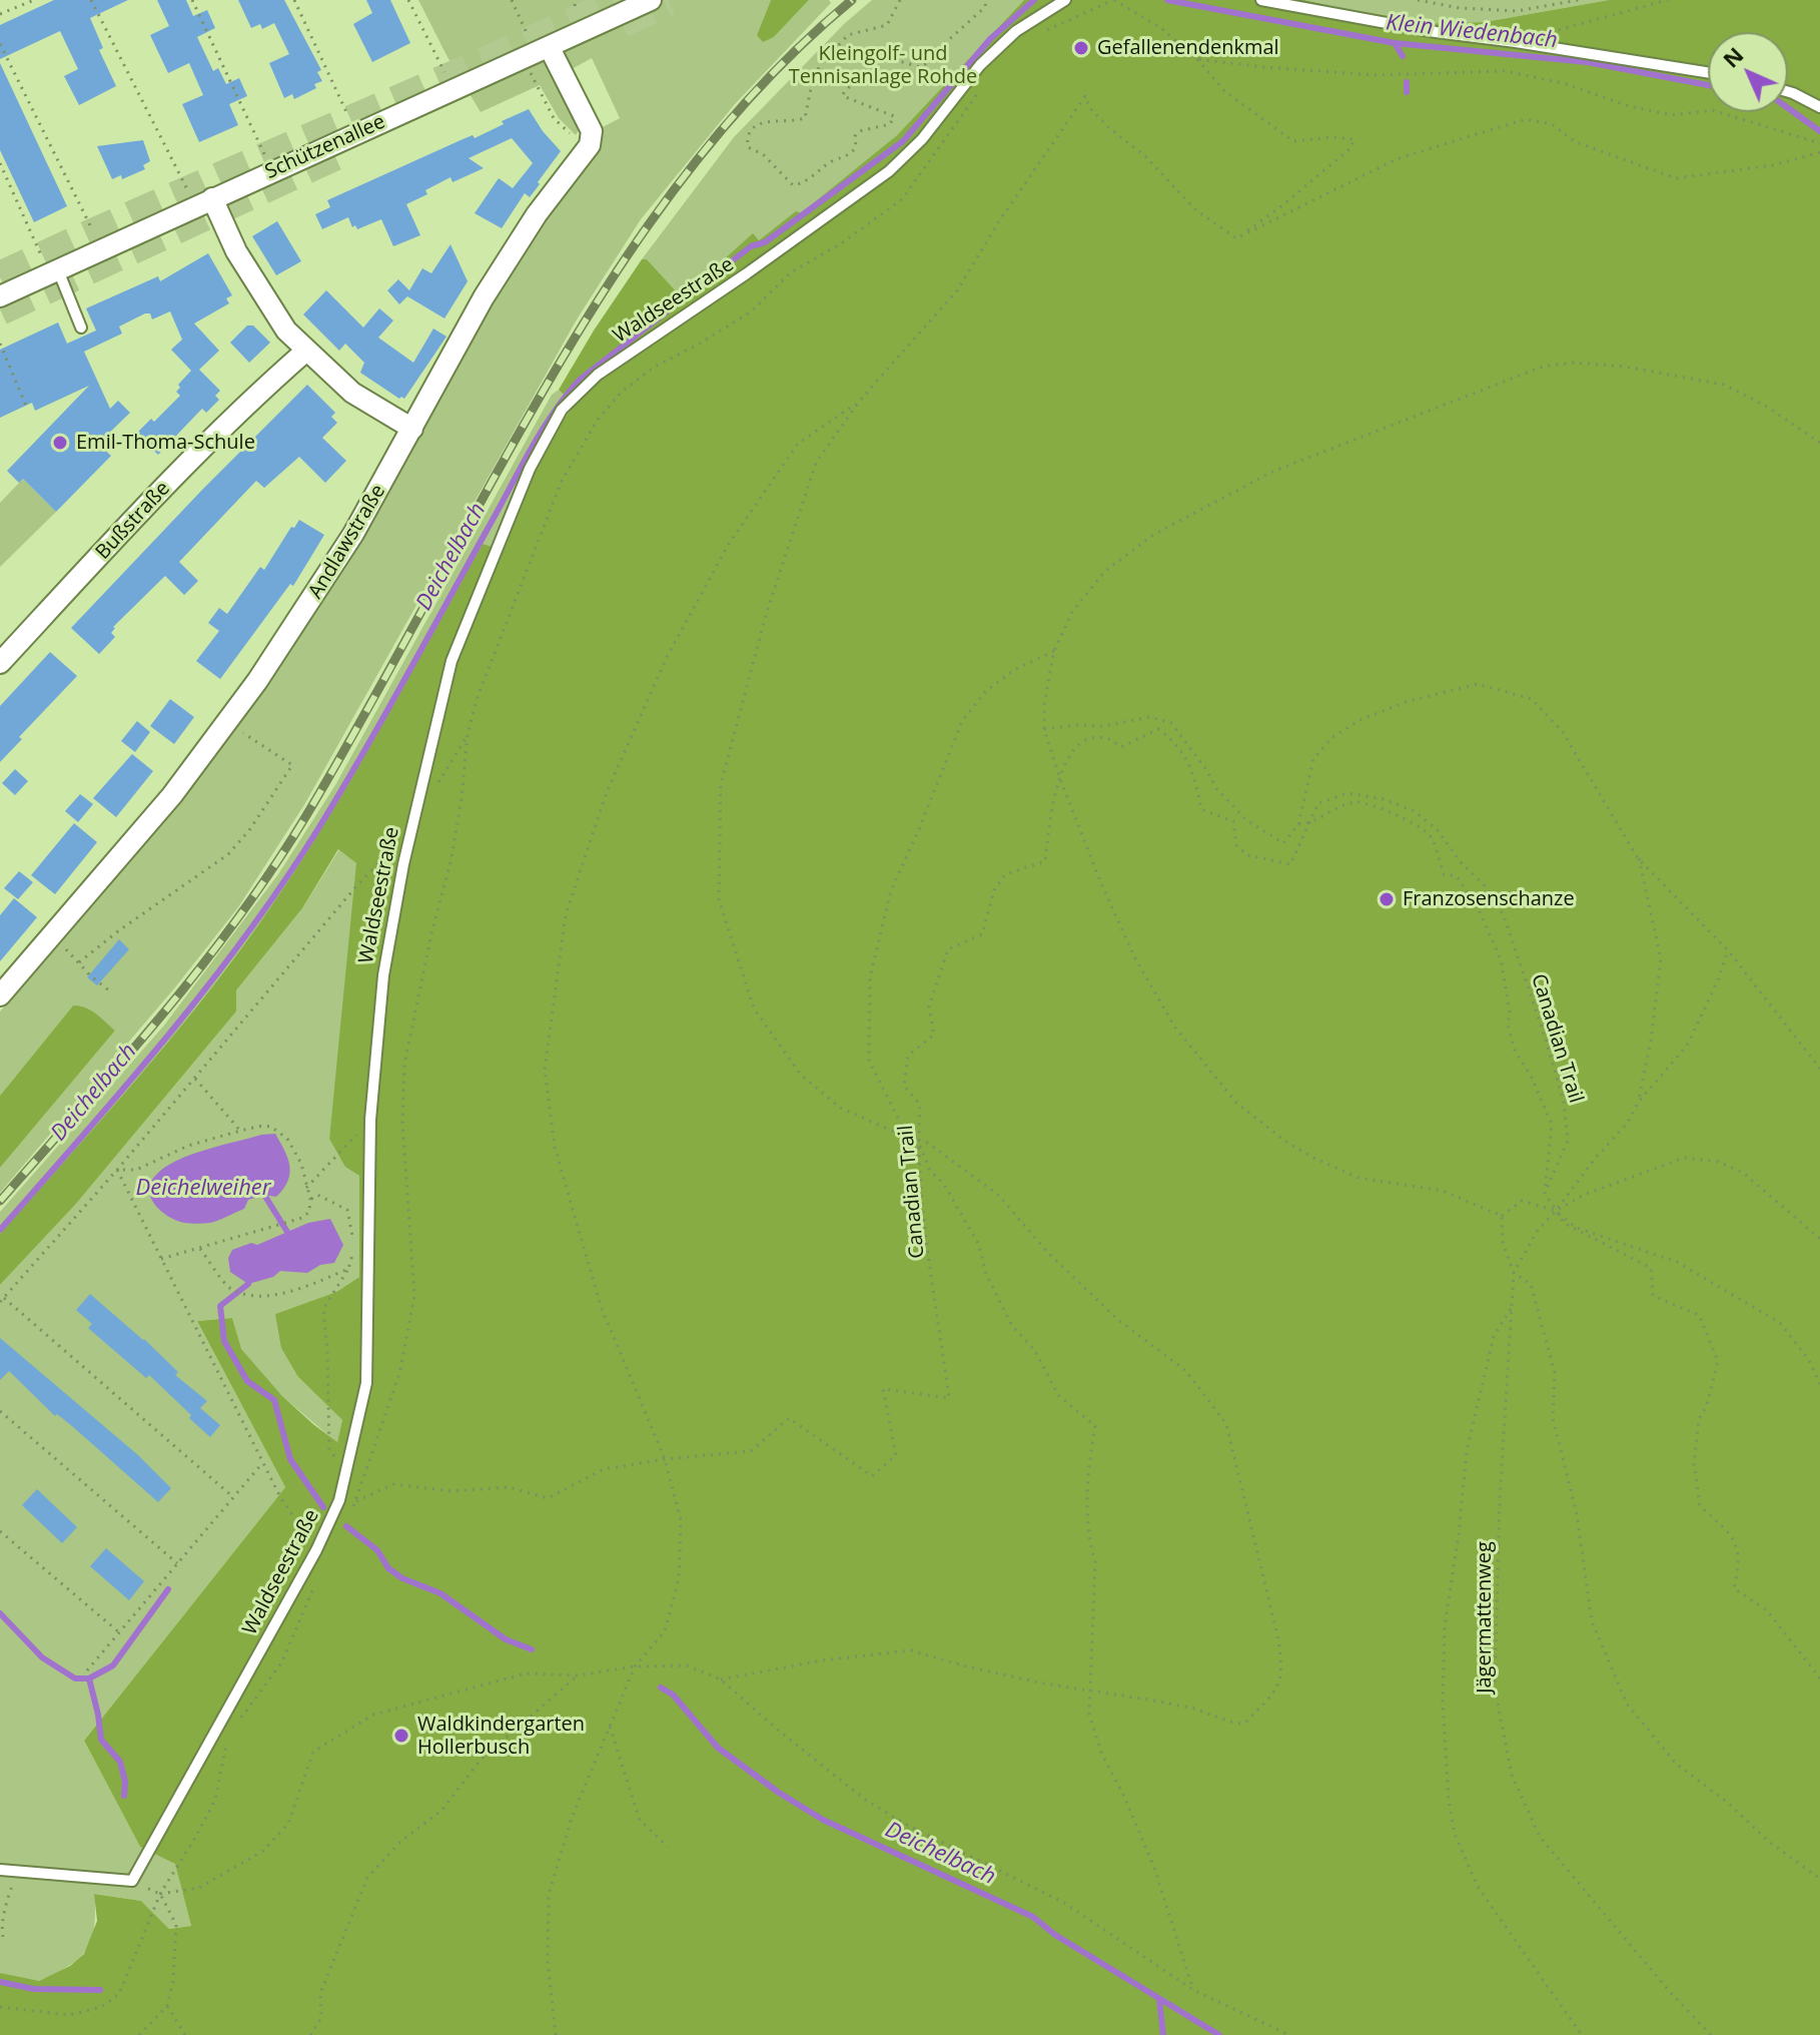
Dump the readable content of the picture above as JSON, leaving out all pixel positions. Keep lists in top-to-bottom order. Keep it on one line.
{"streets":{"street":["Schützenallee","Bußstraße","Andlawstraße"],"lane":["Waldseestraße"],"path":["Canadian Trail","Jägermattenweg"]},"crossings":[["Waldseestraße","Canadian Trail"]],"water":["Klein Wiedenbach","Deichelbach","Deichelweiher"],"parks":["Kleingolf- und Tennisanlage Rohde"],"places":["Gefallenendenkmal","Emil-Thoma-Schule","Franzosenschanze","Waldkindergarten Hollerbusch"],"north":"top left"}
